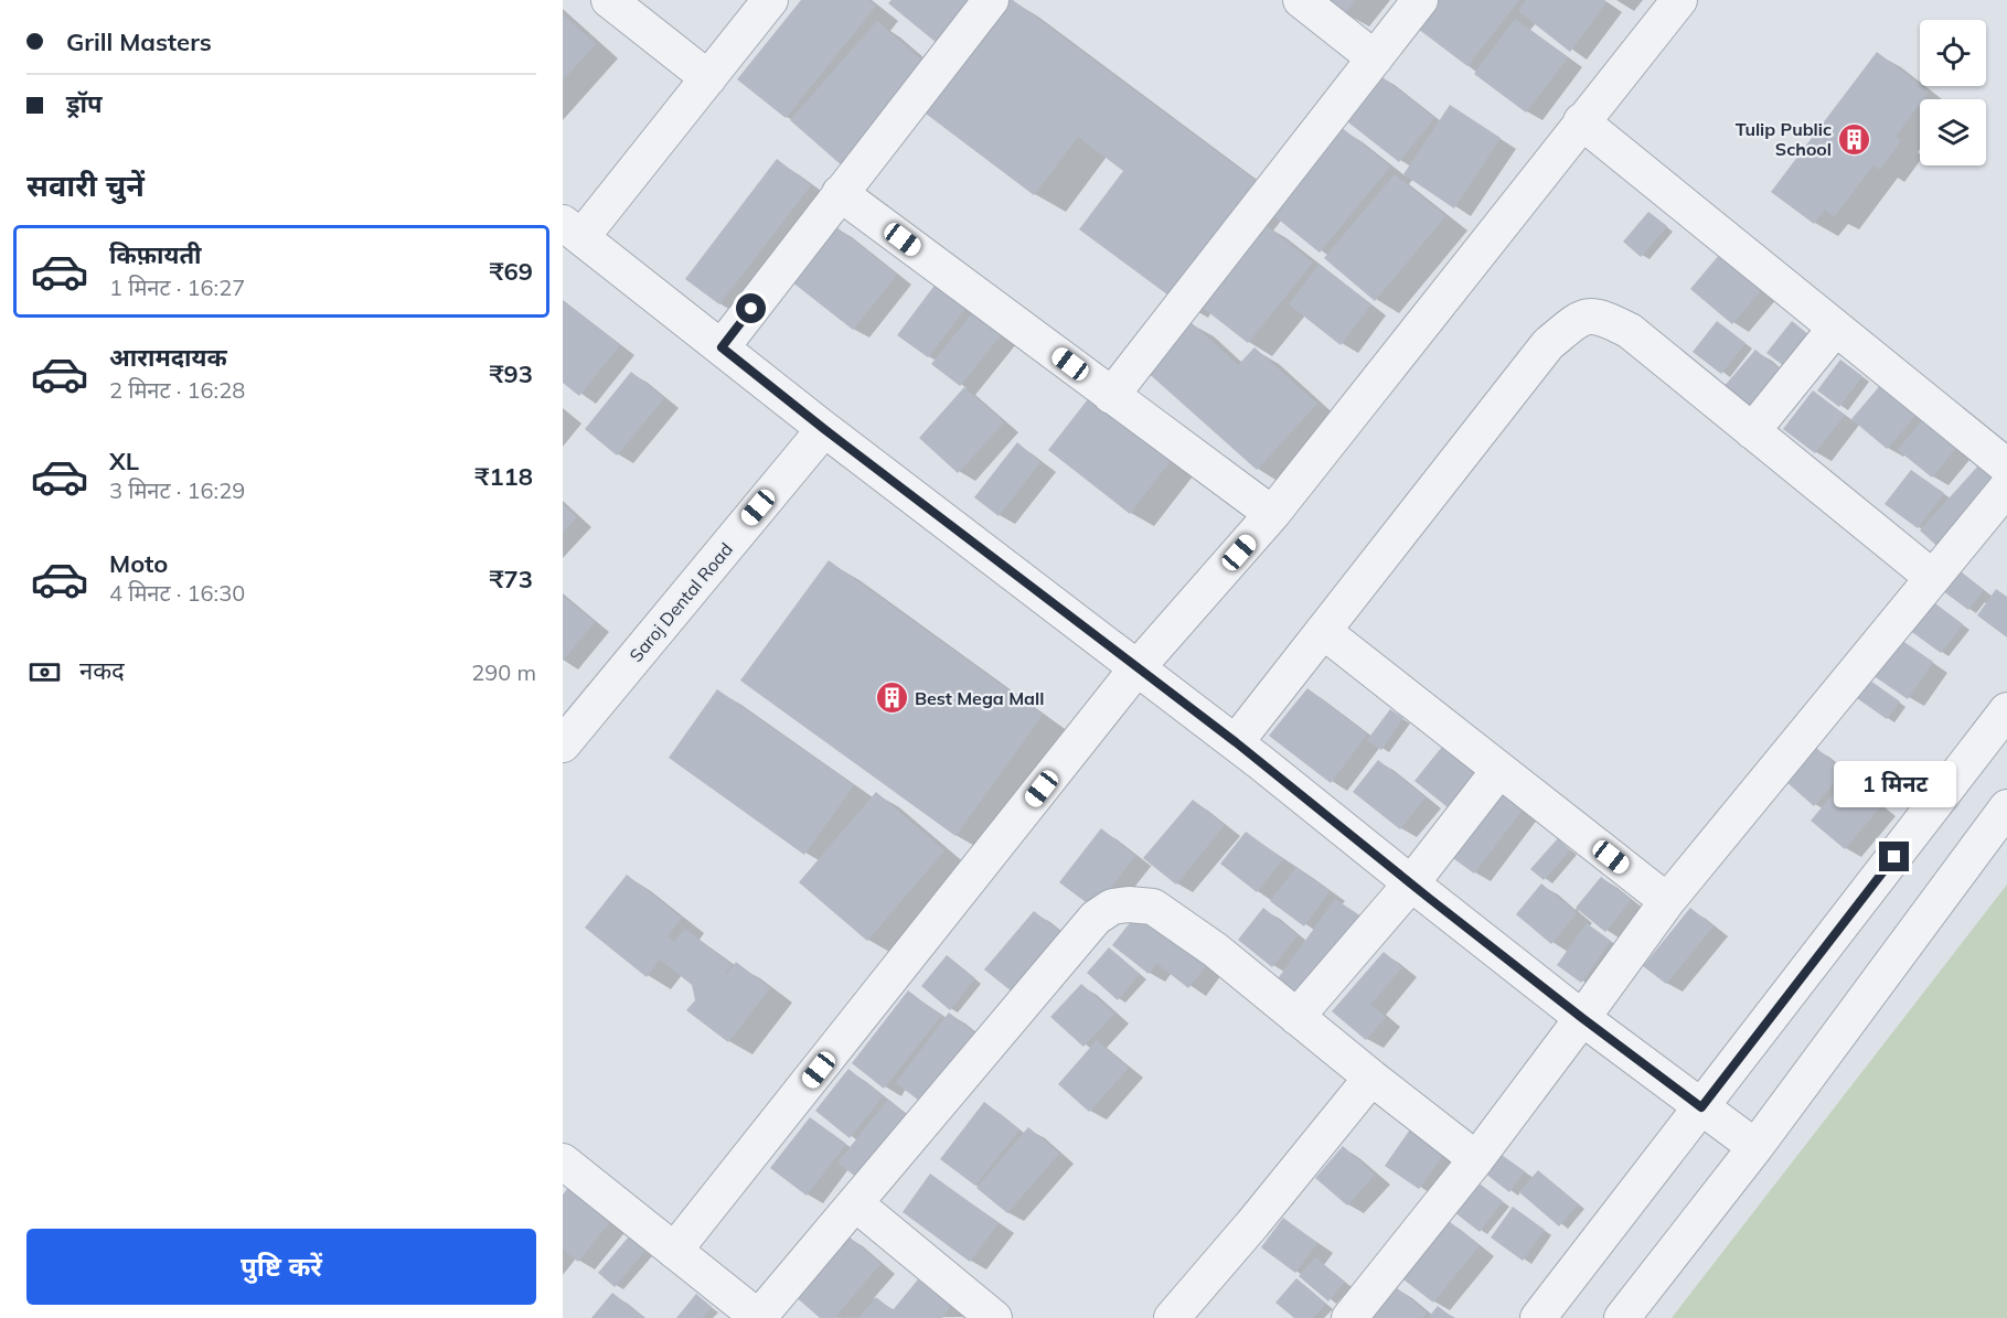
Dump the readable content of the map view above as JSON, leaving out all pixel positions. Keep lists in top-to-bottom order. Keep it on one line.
{"streets":{"street":["Saroj Dental Road"]},"places":{"building":["Tulip Public School","Best Mega Mall"]},"page":{"banner":["Grill Masters","ड्रॉप"],"heading":"सवारी चुनें","list":[{"name":"किफ़ायती","note":"1 मिनट · 16:27","value":"₹69"},{"name":"आरामदायक","note":"2 मिनट · 16:28","value":"₹93"},{"name":"XL","note":"3 मिनट · 16:29","value":"₹118"},{"name":"Moto","note":"4 मिनट · 16:30","value":"₹73"}],"pay":["नकद","290 m"],"bubble":"1 मिनट","buttons":"पुष्टि करें"}}
